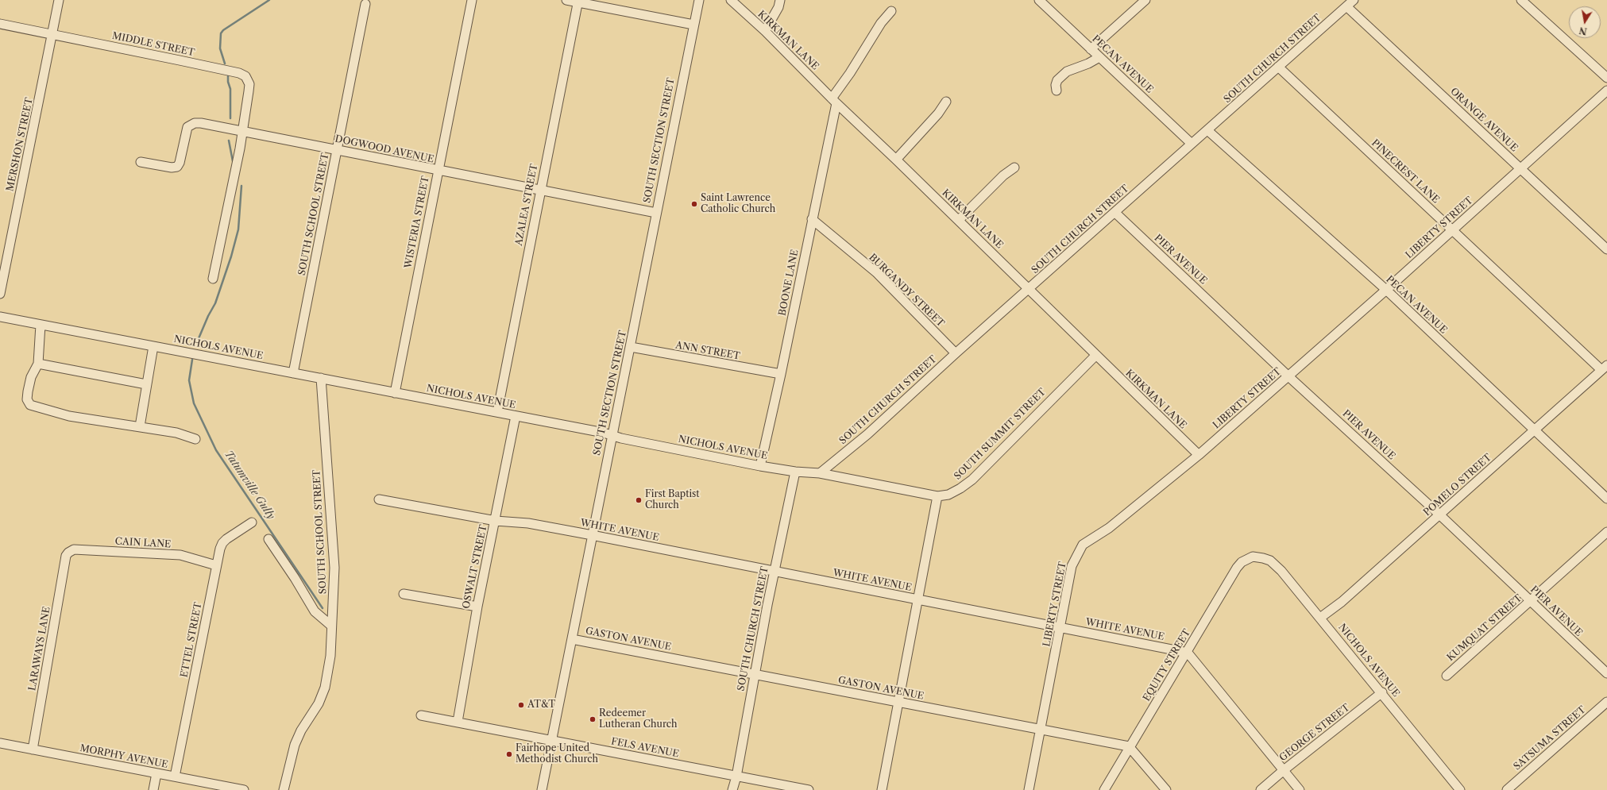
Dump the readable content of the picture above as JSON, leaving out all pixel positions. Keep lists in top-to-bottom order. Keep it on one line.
{"streets":{"street":["KIRKMAN LANE","MIDDLE STREET","SOUTH CHURCH STREET","PECAN AVENUE","ORANGE AVENUE","SOUTH SECTION STREET","MERSHON STREET","DOGWOOD AVENUE","PINECREST LANE","AZALEA STREET","SOUTH SCHOOL STREET","WISTERIA STREET","LIBERTY STREET","PIER AVENUE","BOONE LANE","BURGANDY STREET","NICHOLS AVENUE","ANN STREET","SOUTH SUMMIT STREET","POMELO STREET","WHITE AVENUE","CAIN LANE","OSWALT STREET","KUMQUAT STREET","GASTON AVENUE","ETTEL STREET","LARAWAYS LANE","EQUITY STREET","GEORGE STREET","SATSUMA STREET","FELS AVENUE","MORPHY AVENUE"]},"crossings":[["KIRKMAN LANE","SOUTH CHURCH STREET"],["KIRKMAN LANE","LIBERTY STREET"],["KIRKMAN LANE","BOONE LANE"],["KIRKMAN LANE","SOUTH SUMMIT STREET"],["MIDDLE STREET","MERSHON STREET"],["MIDDLE STREET","DOGWOOD AVENUE"],["SOUTH CHURCH STREET","PECAN AVENUE"],["SOUTH CHURCH STREET","ORANGE AVENUE"],["SOUTH CHURCH STREET","PINECREST LANE"],["SOUTH CHURCH STREET","PIER AVENUE"],["SOUTH CHURCH STREET","BURGANDY STREET"],["SOUTH CHURCH STREET","NICHOLS AVENUE"],["SOUTH CHURCH STREET","WHITE AVENUE"],["SOUTH CHURCH STREET","GASTON AVENUE"],["SOUTH CHURCH STREET","FELS AVENUE"],["PECAN AVENUE","LIBERTY STREET"],["PECAN AVENUE","POMELO STREET"],["ORANGE AVENUE","LIBERTY STREET"],["SOUTH SECTION STREET","DOGWOOD AVENUE"],["SOUTH SECTION STREET","NICHOLS AVENUE"],["SOUTH SECTION STREET","ANN STREET"],["SOUTH SECTION STREET","WHITE AVENUE"],["SOUTH SECTION STREET","GASTON AVENUE"],["SOUTH SECTION STREET","FELS AVENUE"],["DOGWOOD AVENUE","AZALEA STREET"],["DOGWOOD AVENUE","SOUTH SCHOOL STREET"],["DOGWOOD AVENUE","WISTERIA STREET"],["PINECREST LANE","LIBERTY STREET"],["PINECREST LANE","POMELO STREET"],["AZALEA STREET","NICHOLS AVENUE"],["SOUTH SCHOOL STREET","NICHOLS AVENUE"],["WISTERIA STREET","NICHOLS AVENUE"],["LIBERTY STREET","PIER AVENUE"],["LIBERTY STREET","WHITE AVENUE"],["LIBERTY STREET","GASTON AVENUE"],["PIER AVENUE","POMELO STREET"],["PIER AVENUE","KUMQUAT STREET"],["BOONE LANE","BURGANDY STREET"],["BOONE LANE","NICHOLS AVENUE"],["BOONE LANE","ANN STREET"],["NICHOLS AVENUE","SOUTH SUMMIT STREET"],["NICHOLS AVENUE","POMELO STREET"],["NICHOLS AVENUE","OSWALT STREET"],["NICHOLS AVENUE","EQUITY STREET"],["NICHOLS AVENUE","GEORGE STREET"],["WHITE AVENUE","OSWALT STREET"],["WHITE AVENUE","EQUITY STREET"],["CAIN LANE","ETTEL STREET"],["CAIN LANE","LARAWAYS LANE"],["OSWALT STREET","FELS AVENUE"],["GASTON AVENUE","EQUITY STREET"],["ETTEL STREET","MORPHY AVENUE"],["LARAWAYS LANE","MORPHY AVENUE"]],"water":["Tatumville Gully"],"places":["Saint Lawrence Catholic Church","First Baptist Church","AT&T","Redeemer Lutheran Church","Fairhope United Methodist Church"],"north":"bottom"}
